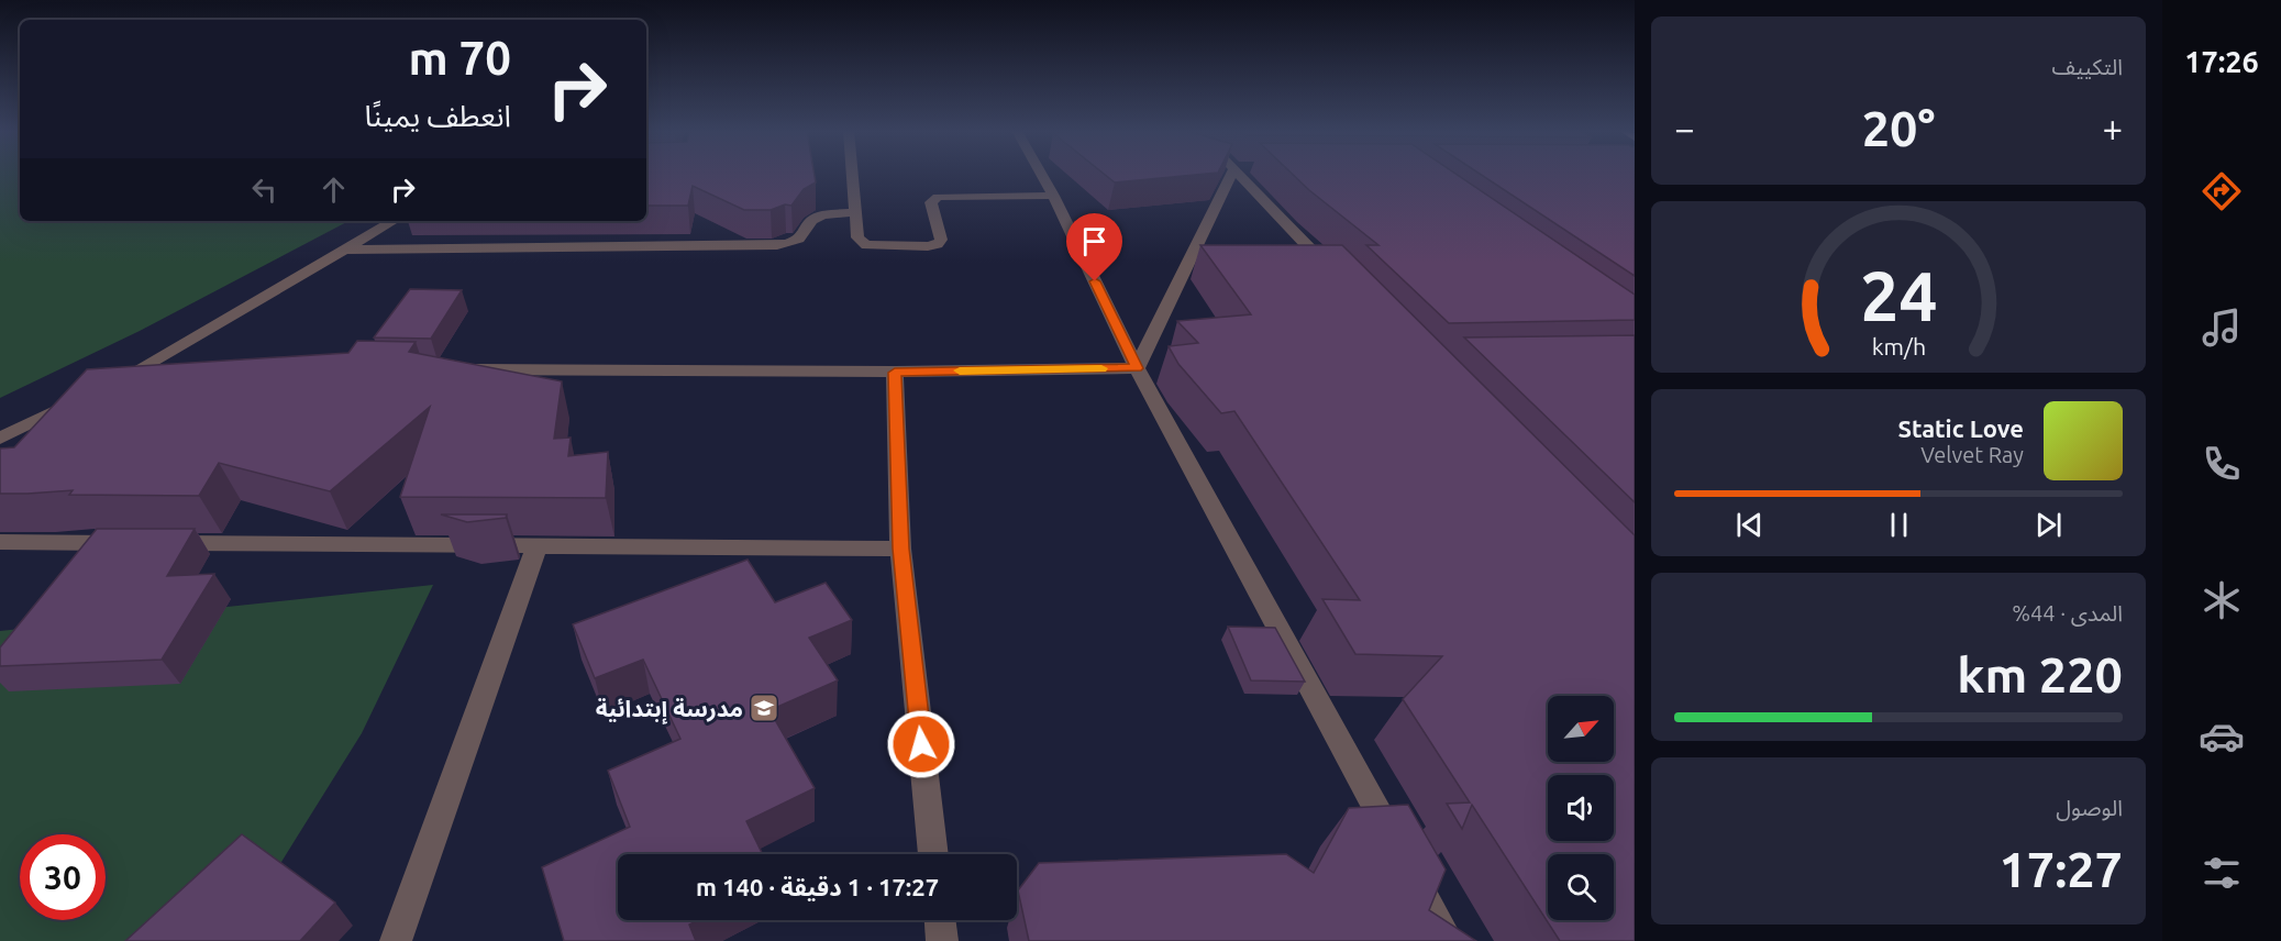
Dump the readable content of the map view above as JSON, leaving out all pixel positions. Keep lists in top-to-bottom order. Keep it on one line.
{"places":{"school or university":["مدرسة إبتدائية"]},"north":"top right","page":{"tabs":"17:26","tile":["التكييف",["المدى · 44%","220 km"],["الوصول","17:27"]],"turn":["70 m","انعطف يمينًا"],"heat":["−","20°","+"],"song":["Static Love","Velvet Ray"],"limit":"30","trip":"17:27 · 1 دقيقة · 140 m","gauge":["24","km/h"]}}
